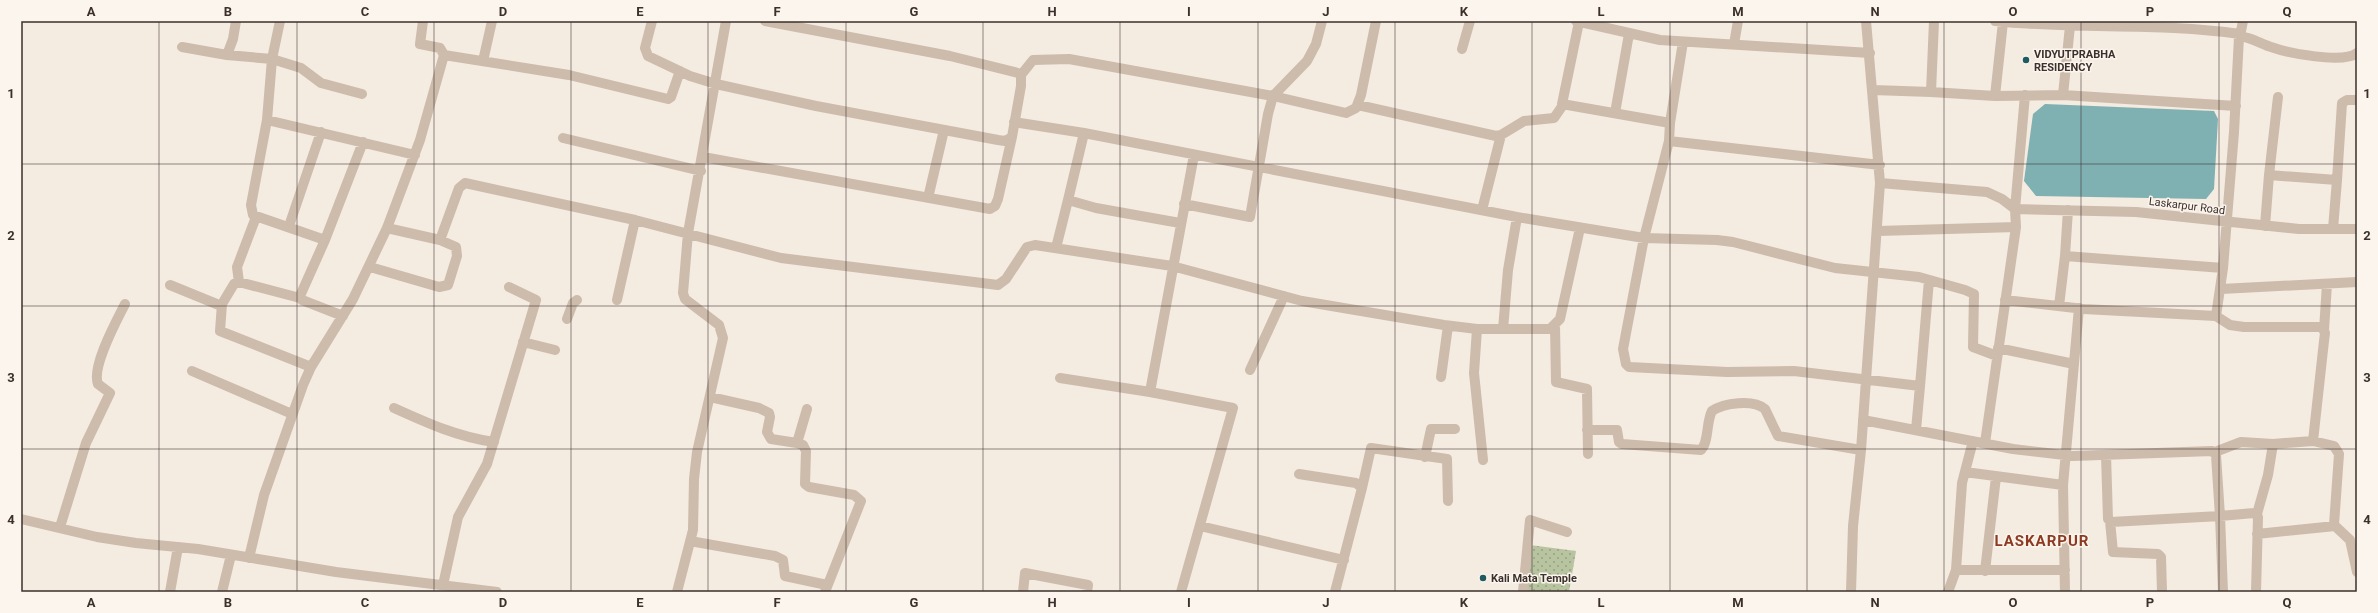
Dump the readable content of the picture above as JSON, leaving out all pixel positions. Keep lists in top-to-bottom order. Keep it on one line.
{"streets":{"street":["Laskarpur Road"]},"districts":["LASKARPUR"],"places":["VIDYUTPRABHA RESIDENCY","Kali Mata Temple"],"grid":{"columns":["A","B","C","D","E","F","G","H","I","J","K","L","M","N","O","P","Q"],"rows":["1","2","3","4"]}}
